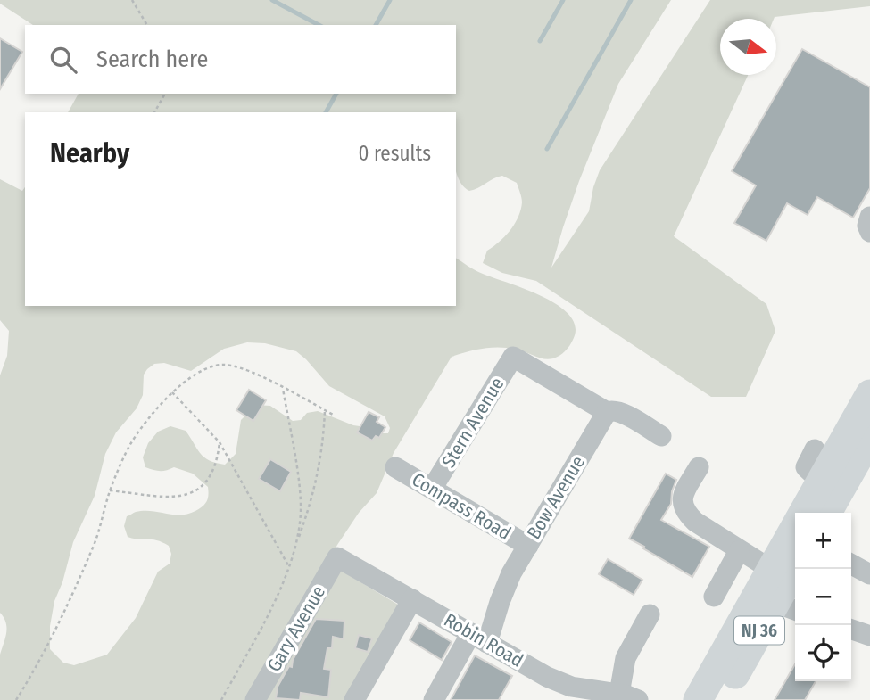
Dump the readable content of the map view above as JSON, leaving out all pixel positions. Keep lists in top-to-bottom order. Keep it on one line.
{"streets":{"highway":["NJ 36"],"street":["Stern Avenue","Bow Avenue","Compass Road","Gary Avenue","Robin Road"]},"crossings":[["Stern Avenue","Bow Avenue"],["Stern Avenue","Compass Road"],["Bow Avenue","Compass Road"],["Bow Avenue","Robin Road"],["Gary Avenue","Robin Road"]],"north":"right","page":{"search":"Search here","heading":["Nearby","0 results"],"map_buttons":["+","−"]}}
